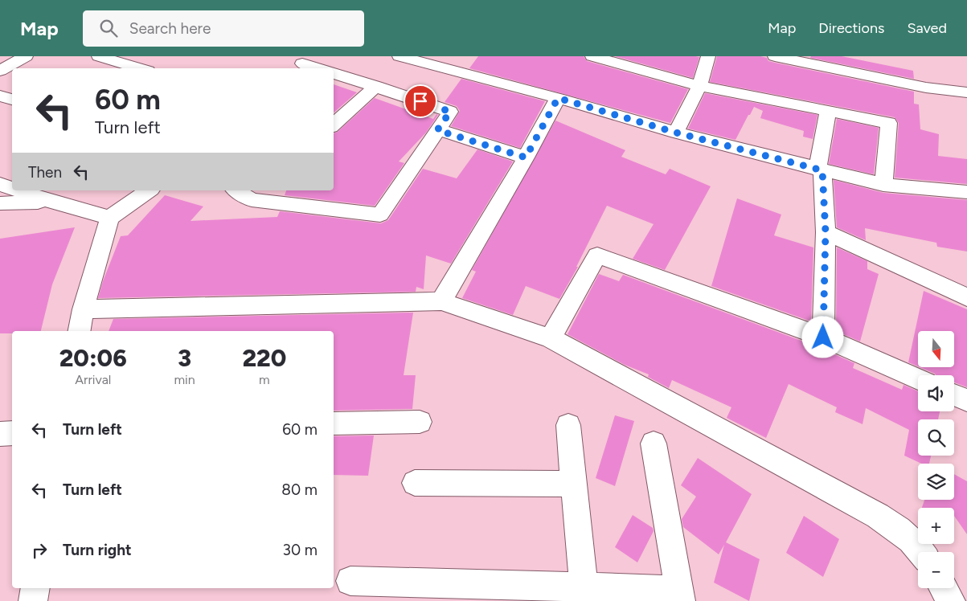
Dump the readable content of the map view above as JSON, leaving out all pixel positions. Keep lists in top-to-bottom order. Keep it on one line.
{"north":"bottom","page":{"header":"Map","search":"Search here","nav":["Map","Directions","Saved"],"turn":["60 m","Turn left"],"then":"Then","map_buttons":["+","−"],"eta":["20:06","Arrival","3","min","220","m"],"list":[{"name":"Turn left","value":"60 m"},{"name":"Turn left","value":"80 m"},{"name":"Turn right","value":"30 m"}]}}
